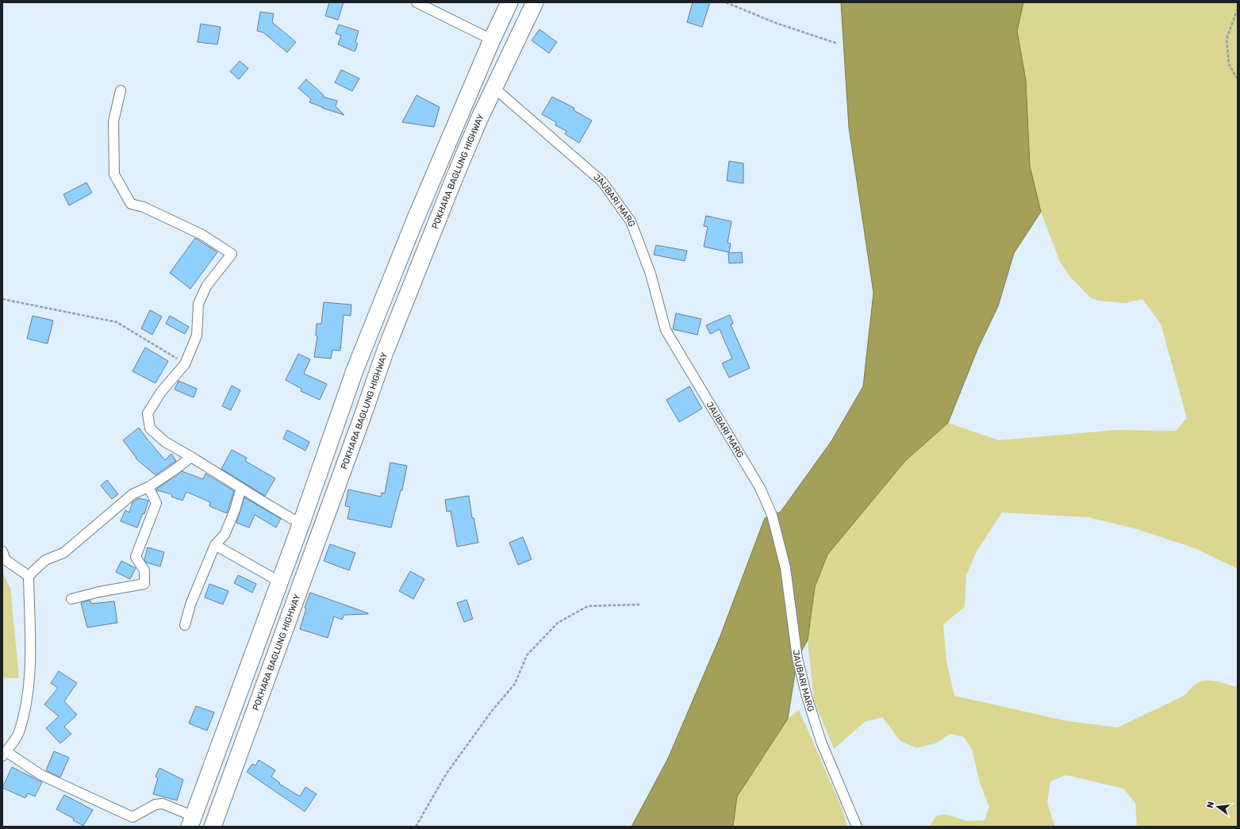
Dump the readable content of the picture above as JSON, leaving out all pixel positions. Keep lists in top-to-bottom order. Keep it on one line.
{"streets":{"highway":["POKHARA BAGLUNG HIGHWAY"],"street":["JAUBARI MARG"]},"crossings":[["POKHARA BAGLUNG HIGHWAY","JAUBARI MARG"]],"north":"left"}
